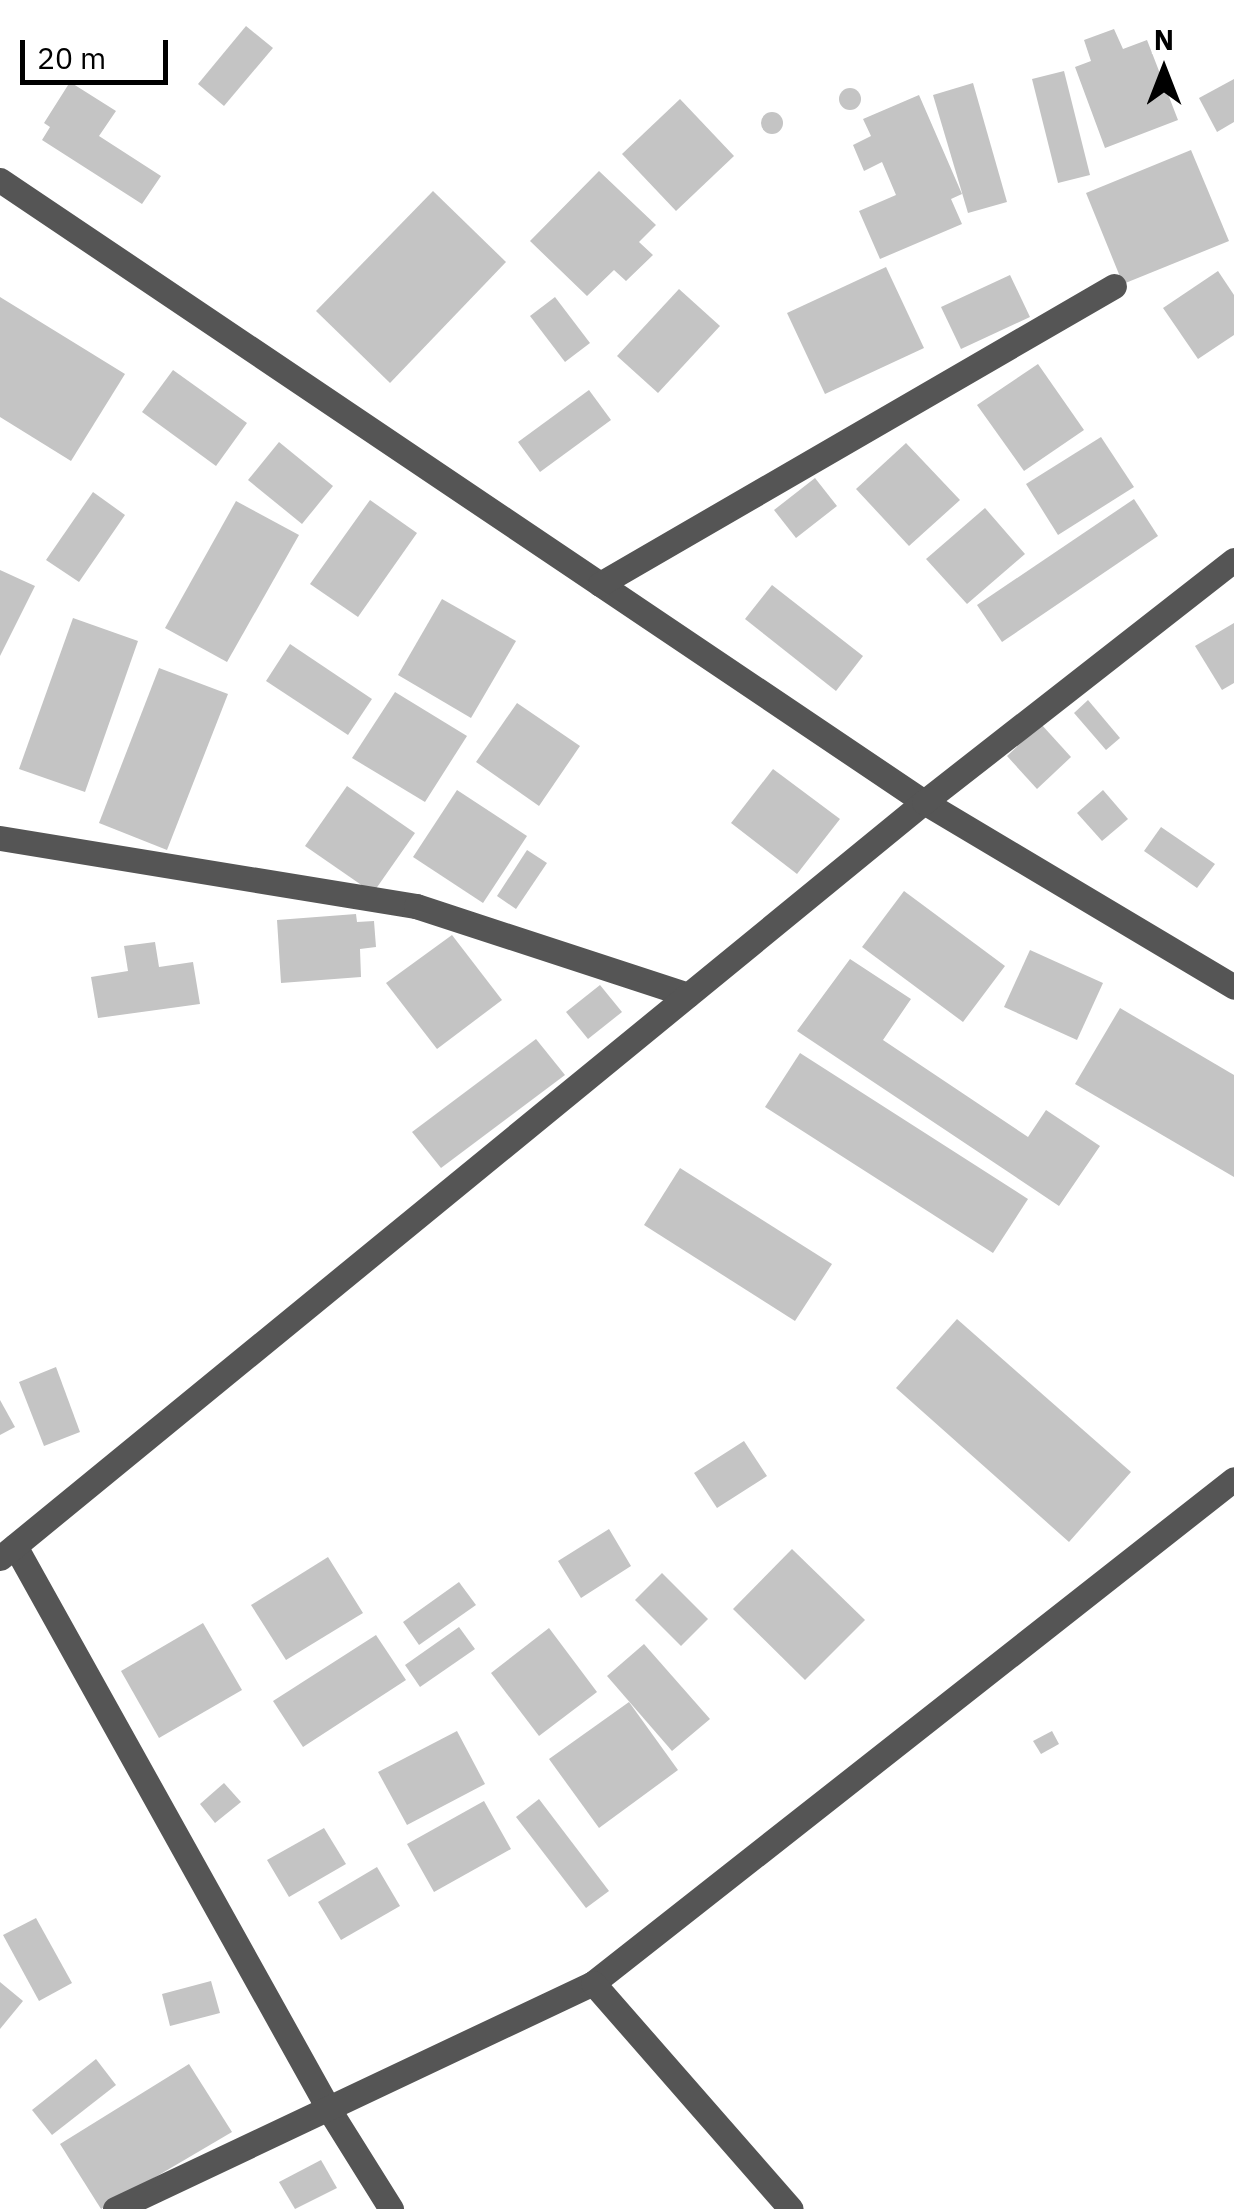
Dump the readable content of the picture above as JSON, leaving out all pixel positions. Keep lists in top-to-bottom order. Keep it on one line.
{"scale_bar":"20 m","north":"top"}
